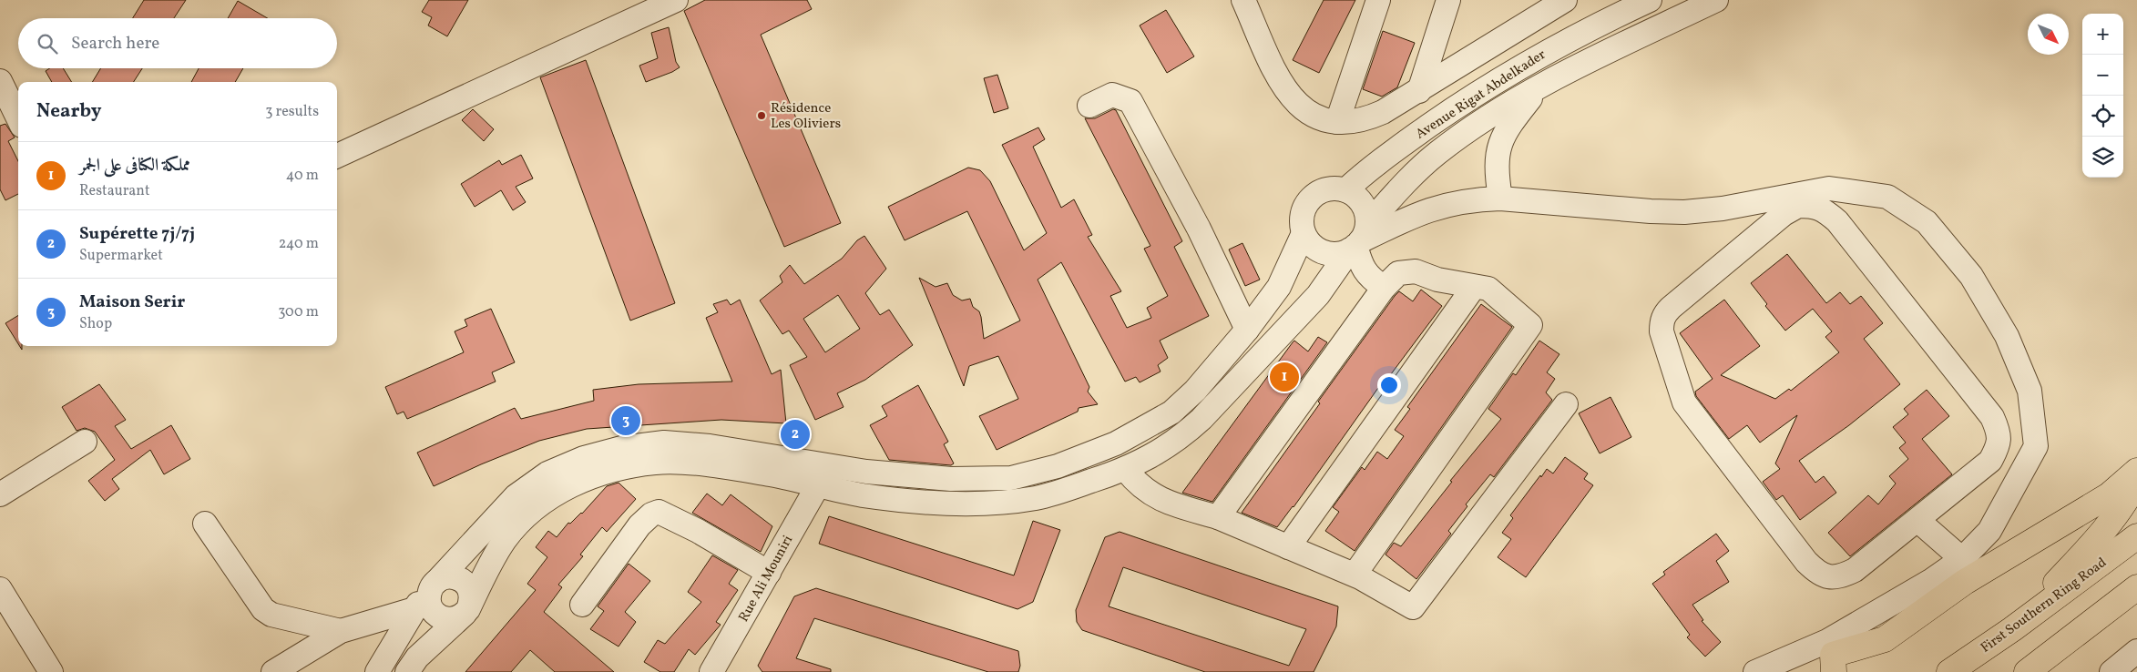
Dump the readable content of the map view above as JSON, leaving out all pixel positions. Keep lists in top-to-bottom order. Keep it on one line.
{"streets":{"highway":["First Southern Ring Road"],"street":["Avenue Rigat Abdelkader","Rue Ali Mouniri"]},"places":["Résidence Les Oliviers"],"north":"bottom right","page":{"map_buttons":["+","−"],"search":"Search here","heading":["Nearby","3 results"],"list":[{"mark":"1","name":"مملكة الكنافى على الجمر","note":"Restaurant","value":"40 m"},{"mark":"2","name":"Supérette 7j/7j","note":"Supermarket","value":"240 m"},{"mark":"3","name":"Maison Serir","note":"Shop","value":"300 m"}],"pins":["1","3","2"]}}
